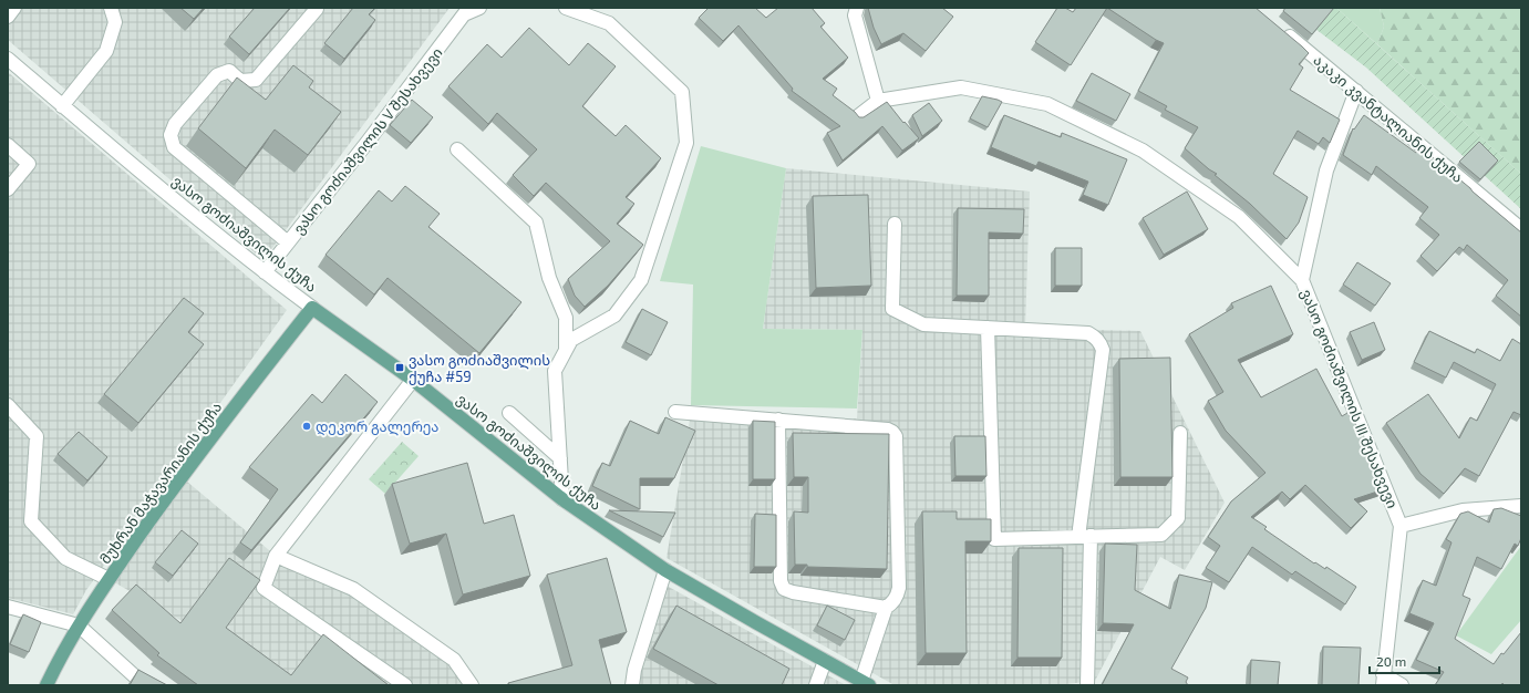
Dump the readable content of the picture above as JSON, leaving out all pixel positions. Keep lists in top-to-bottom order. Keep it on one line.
{"streets":{"main road":["ვასო გოძიაშვილის ქუჩა","მუხრან მაჭავარიანის ქუჩა"],"street":["აკაკი კვანტალიანის ქუჩა","ვასო გოძიაშვილის V შესახვევი","ვასო გოძიაშვილის III შესახვევი"]},"crossings":[["აკაკი კვანტალიანის ქუჩა","ვასო გოძიაშვილის III შესახვევი"],["ვასო გოძიაშვილის V შესახვევი","ვასო გოძიაშვილის ქუჩა"],["ვასო გოძიაშვილის ქუჩა","მუხრან მაჭავარიანის ქუჩა"]],"places":{"transit":["ვასო გოძიაშვილის ქუჩა #59"],"other":["დეკორ გალერეა"]},"scale_bar":"20 m"}
